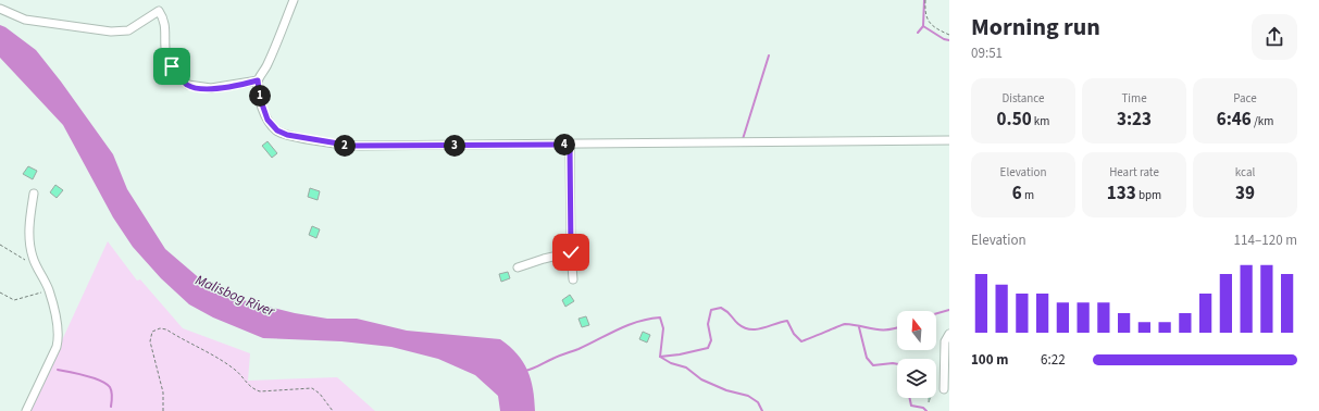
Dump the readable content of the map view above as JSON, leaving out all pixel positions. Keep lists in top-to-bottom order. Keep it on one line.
{"water":["Malisbog River"],"north":"top","page":{"heading":["Morning run","09:51"],"stats":[["Distance","0.50 km"],["Time","3:23"],["Pace","6:46 /km"],["Elevation","6 m"],["Heart rate","133 bpm"],["kcal","39"]],"pins":["1","4","2","3"],"chart":["Elevation","114–120 m"],"list":[{"name":"100 m","note":"6:22"}]}}
